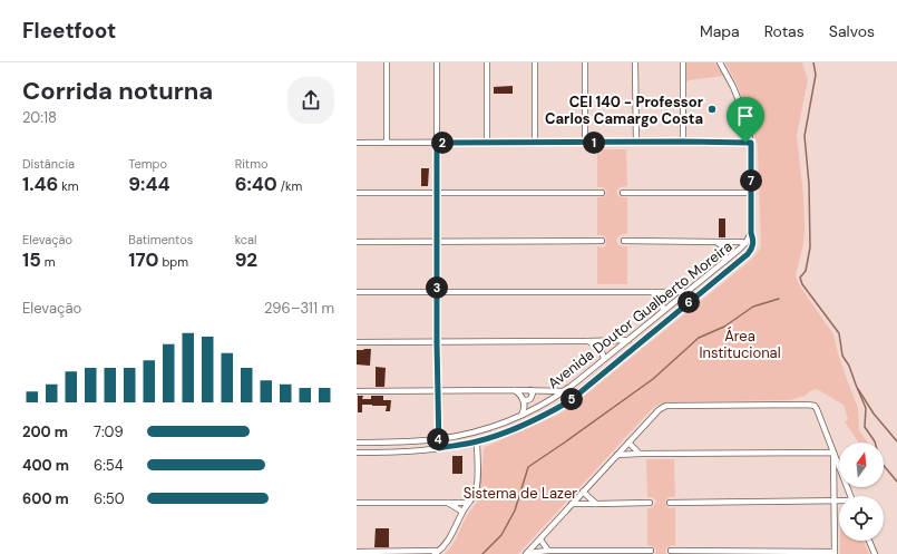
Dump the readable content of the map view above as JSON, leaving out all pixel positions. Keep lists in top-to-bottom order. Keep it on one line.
{"streets":{"street":["Avenida Doutor Gualberto Moreira"]},"parks":["Área Institucional","Sistema de Lazer"],"places":["CEI 140 - Professor Carlos Camargo Costa"],"north":"top","page":{"header":"Fleetfoot","nav":["Mapa","Rotas","Salvos"],"heading":["Corrida noturna","20:18"],"pins":["1","2","7","3","6","5","4"],"stats":[["Distância","1.46 km"],["Tempo","9:44"],["Ritmo","6:40 /km"],["Elevação","15 m"],["Batimentos","170 bpm"],["kcal","92"]],"chart":["Elevação","296–311 m"],"list":[{"name":"200 m","note":"7:09"},{"name":"400 m","note":"6:54"},{"name":"600 m","note":"6:50"}]}}
